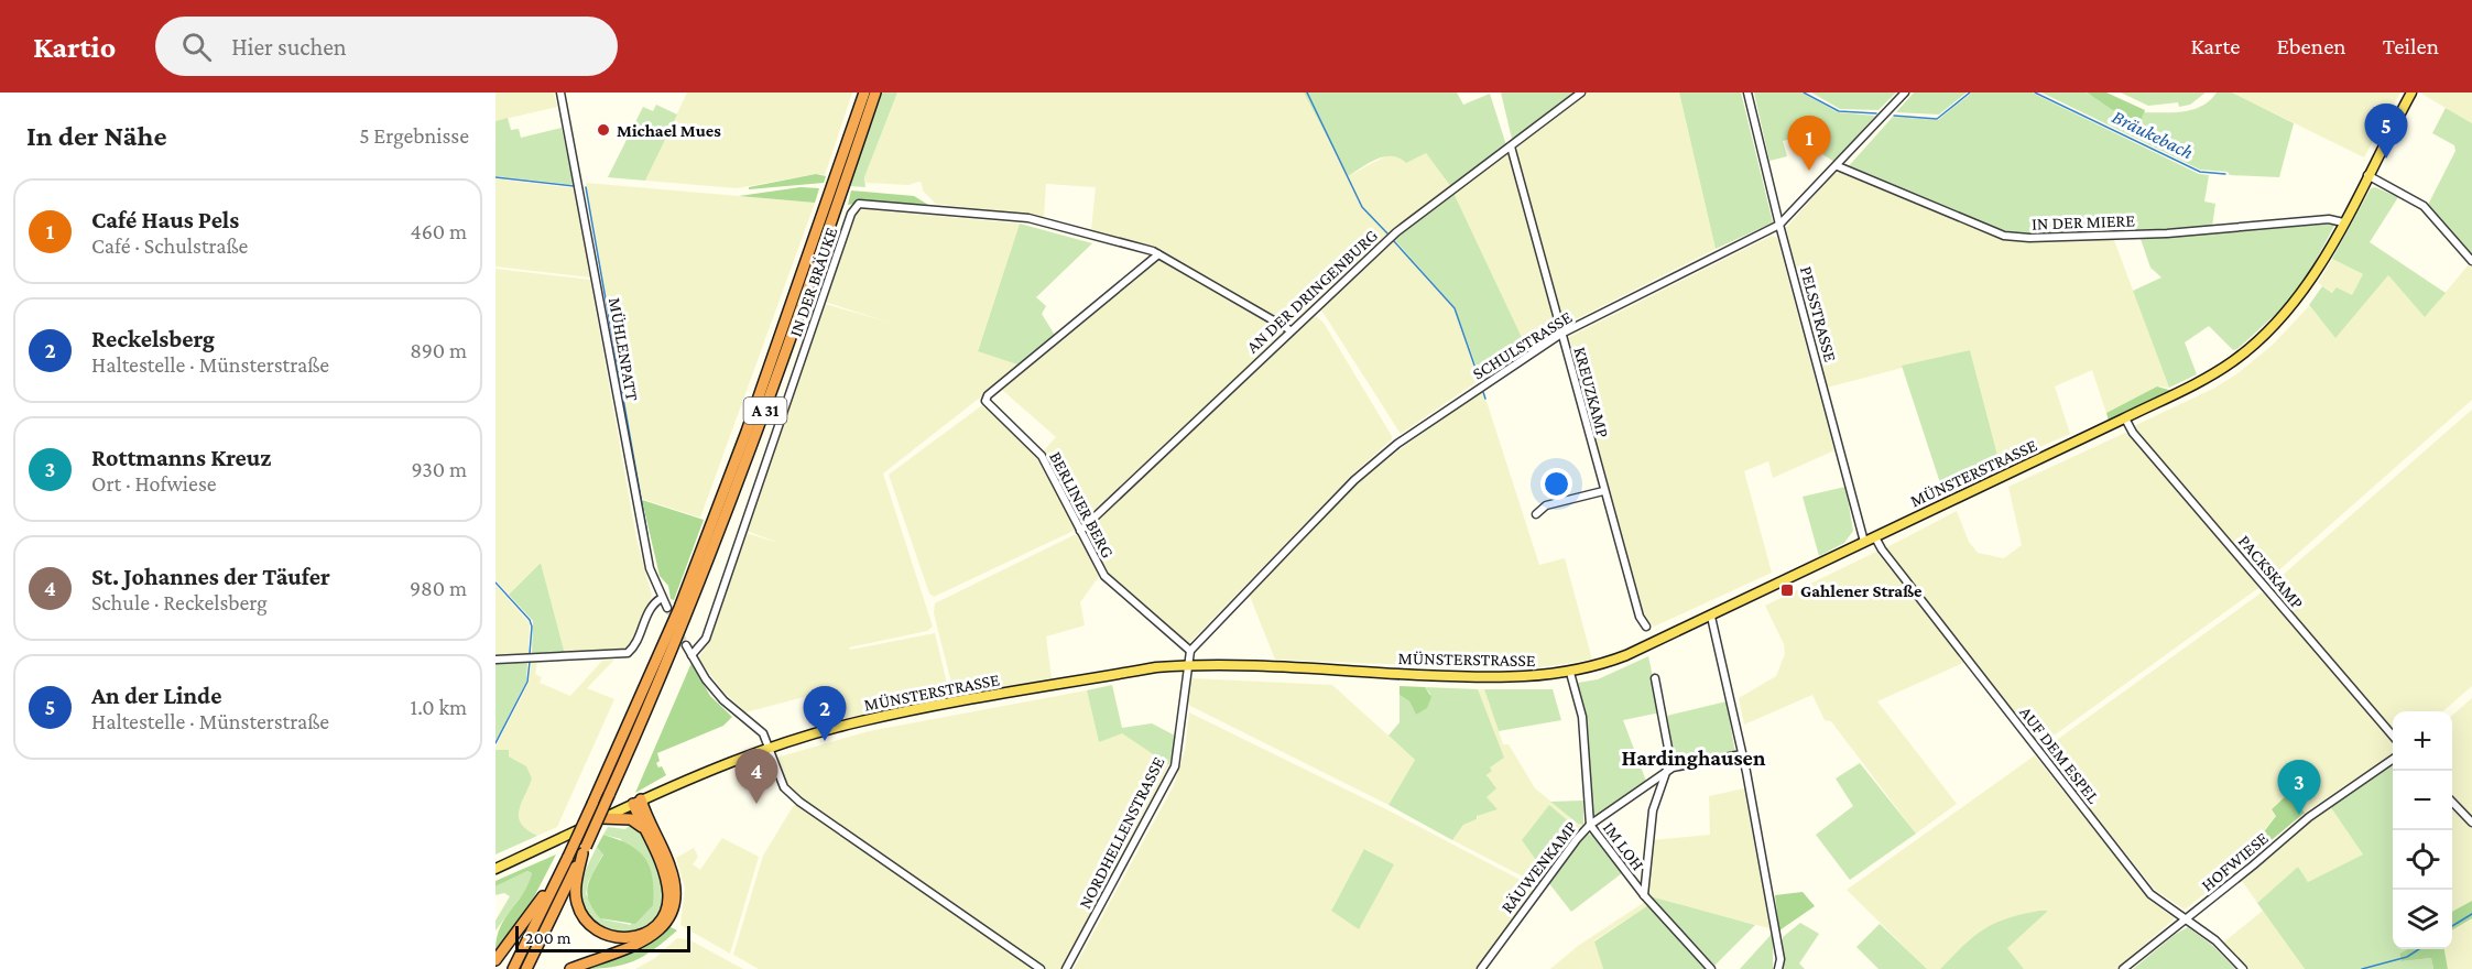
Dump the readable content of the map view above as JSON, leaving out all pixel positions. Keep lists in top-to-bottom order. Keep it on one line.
{"streets":{"highway":["A 31"],"main road":["MÜNSTERSTRASSE"],"street":["IN DER MIERE","IN DER BRÄUKE","AN DER DRINGENBURG","PELSSTRASSE","SCHULSTRASSE","MÜHLENPATT","KREUZKAMP","BERLINER BERG","PACKSKAMP","AUF DEM ESPEL","NORDHELLENSTRASSE","IM LOH","HOFWIESE","RÄUWENKAMP"]},"crossings":[["IN DER MIERE","SCHULSTRASSE"],["IN DER MIERE","MÜNSTERSTRASSE"],["IN DER BRÄUKE","AN DER DRINGENBURG"],["IN DER BRÄUKE","BERLINER BERG"],["AN DER DRINGENBURG","KREUZKAMP"],["AN DER DRINGENBURG","BERLINER BERG"],["PELSSTRASSE","SCHULSTRASSE"],["PELSSTRASSE","MÜNSTERSTRASSE"],["SCHULSTRASSE","KREUZKAMP"],["SCHULSTRASSE","BERLINER BERG"],["MÜNSTERSTRASSE","PACKSKAMP"],["MÜNSTERSTRASSE","AUF DEM ESPEL"],["MÜNSTERSTRASSE","NORDHELLENSTRASSE"],["MÜNSTERSTRASSE","IM LOH"],["AUF DEM ESPEL","HOFWIESE"],["IM LOH","RÄUWENKAMP"]],"districts":["Hardinghausen"],"water":["Bräukebach"],"places":{"other":["Michael Mues"],"transit":["Gahlener Straße"]},"scale_bar":"200 m","page":{"header":"Kartio","search":"Hier suchen","nav":["Karte","Ebenen","Teilen"],"heading":["In der Nähe","5 Ergebnisse"],"pins":["5","1","2","4","3"],"list":[{"mark":"1","name":"Café Haus Pels","note":"Café · Schulstraße","value":"460 m"},{"mark":"2","name":"Reckelsberg","note":"Haltestelle · Münsterstraße","value":"890 m"},{"mark":"3","name":"Rottmanns Kreuz","note":"Ort · Hofwiese","value":"930 m"},{"mark":"4","name":"St. Johannes der Täufer","note":"Schule · Reckelsberg","value":"980 m"},{"mark":"5","name":"An der Linde","note":"Haltestelle · Münsterstraße","value":"1.0 km"}],"map_buttons":["+","−"],"scale":"200 m"}}
